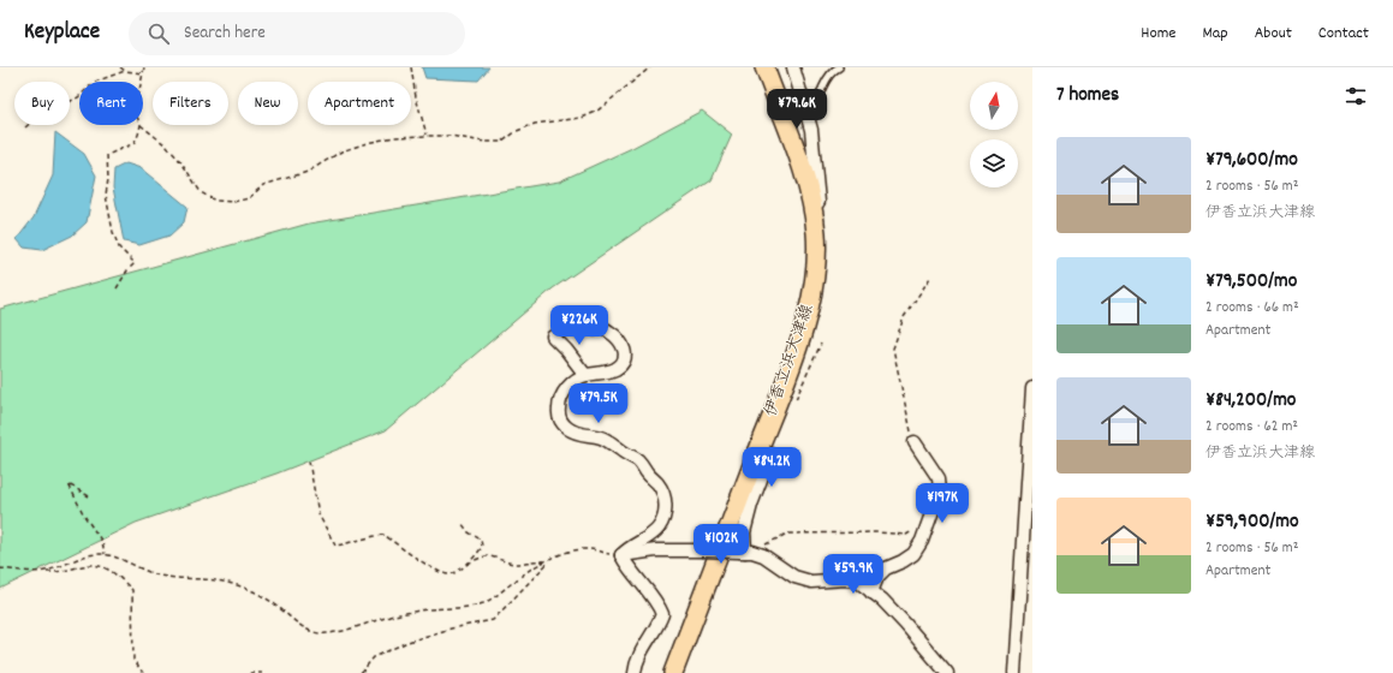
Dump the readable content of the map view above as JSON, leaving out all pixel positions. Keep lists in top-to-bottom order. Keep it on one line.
{"streets":{"main road":["伊香立浜大津線"]},"north":"top","page":{"header":"Keyplace","search":"Search here","nav":["Home","Map","About","Contact"],"heading":"7 homes","chip":["Buy","Rent","Filters","New","Apartment"],"price":["¥79.6K","¥226K","¥79.5K","¥84.2K","¥197K","¥102K","¥59.9K"],"list":[{"name":"¥79,600/mo","note":"2 rooms · 56 m² · 伊香立浜大津線"},{"name":"¥79,500/mo","note":"2 rooms · 66 m² · Apartment"},{"name":"¥84,200/mo","note":"2 rooms · 62 m² · 伊香立浜大津線"},{"name":"¥59,900/mo","note":"2 rooms · 56 m² · Apartment"}]}}
